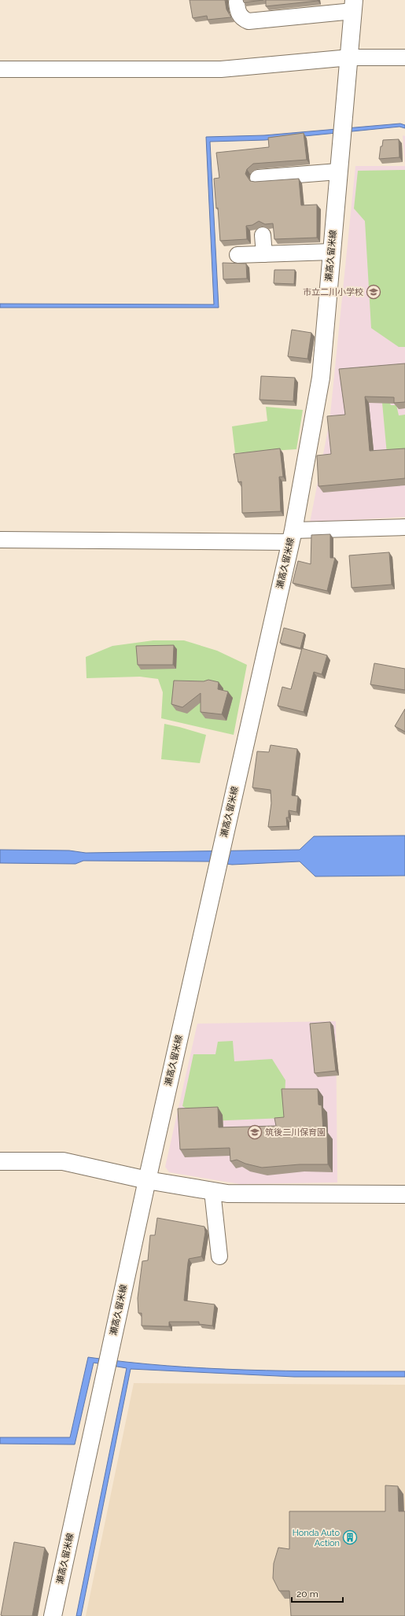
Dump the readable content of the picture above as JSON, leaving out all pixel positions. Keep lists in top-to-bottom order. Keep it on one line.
{"streets":{"main road":["瀬高久留米線"]},"places":{"school or university":["市立二川小学校","筑後二川保育園"],"building":["Honda Auto Action"]},"scale_bar":"20 m"}
